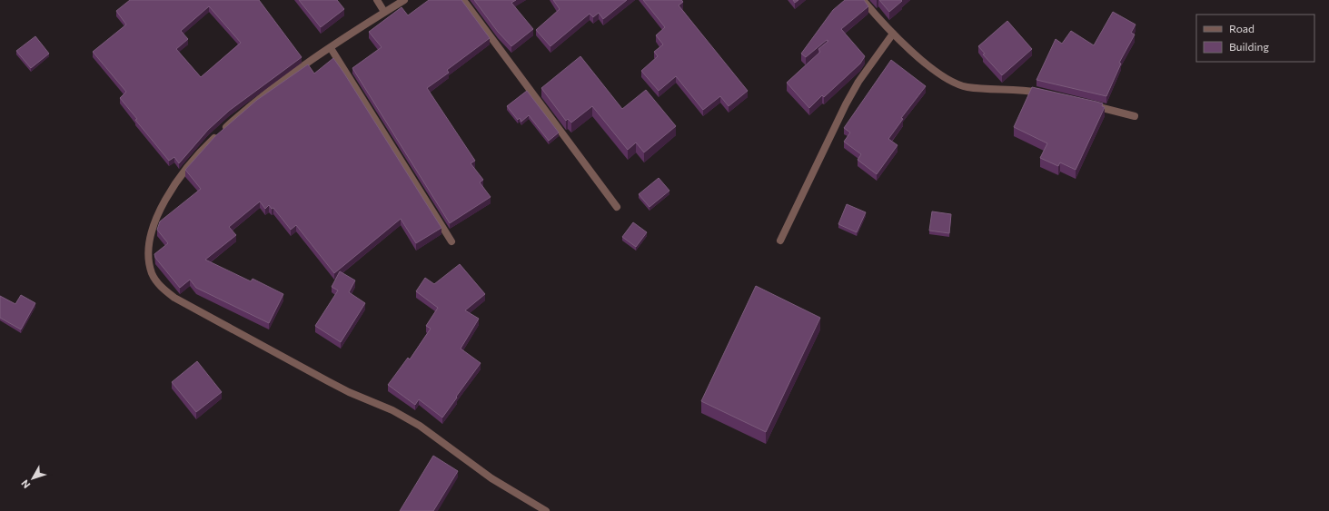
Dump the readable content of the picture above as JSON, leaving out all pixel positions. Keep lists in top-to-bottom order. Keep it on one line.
{"legend":["Road","Building"],"north":"bottom left"}
